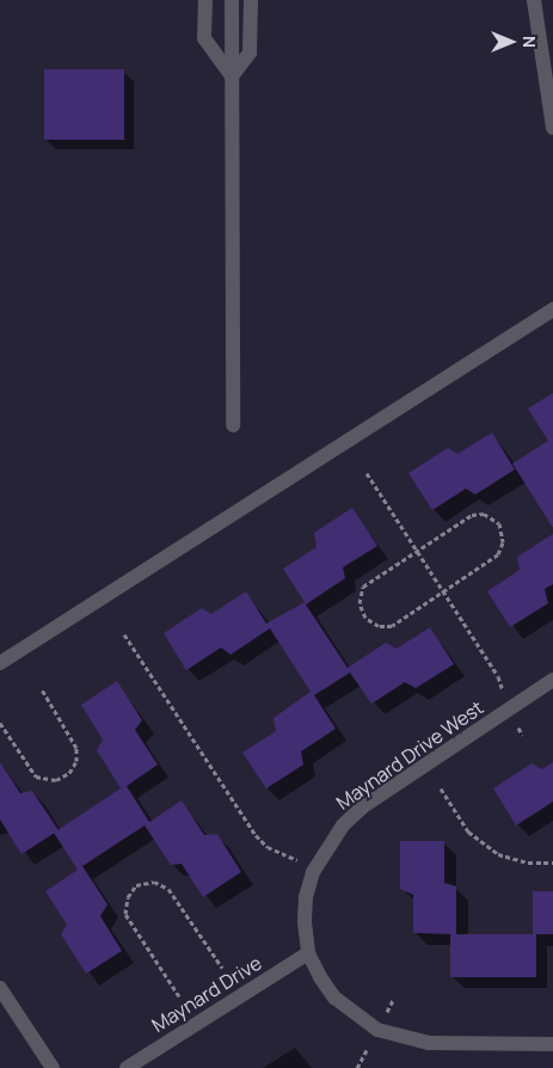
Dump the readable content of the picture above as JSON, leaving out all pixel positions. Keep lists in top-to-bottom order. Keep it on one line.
{"streets":{"street":["Maynard Drive West","Maynard Drive"]},"crossings":[["Maynard Drive West","Maynard Drive"]],"north":"right"}
